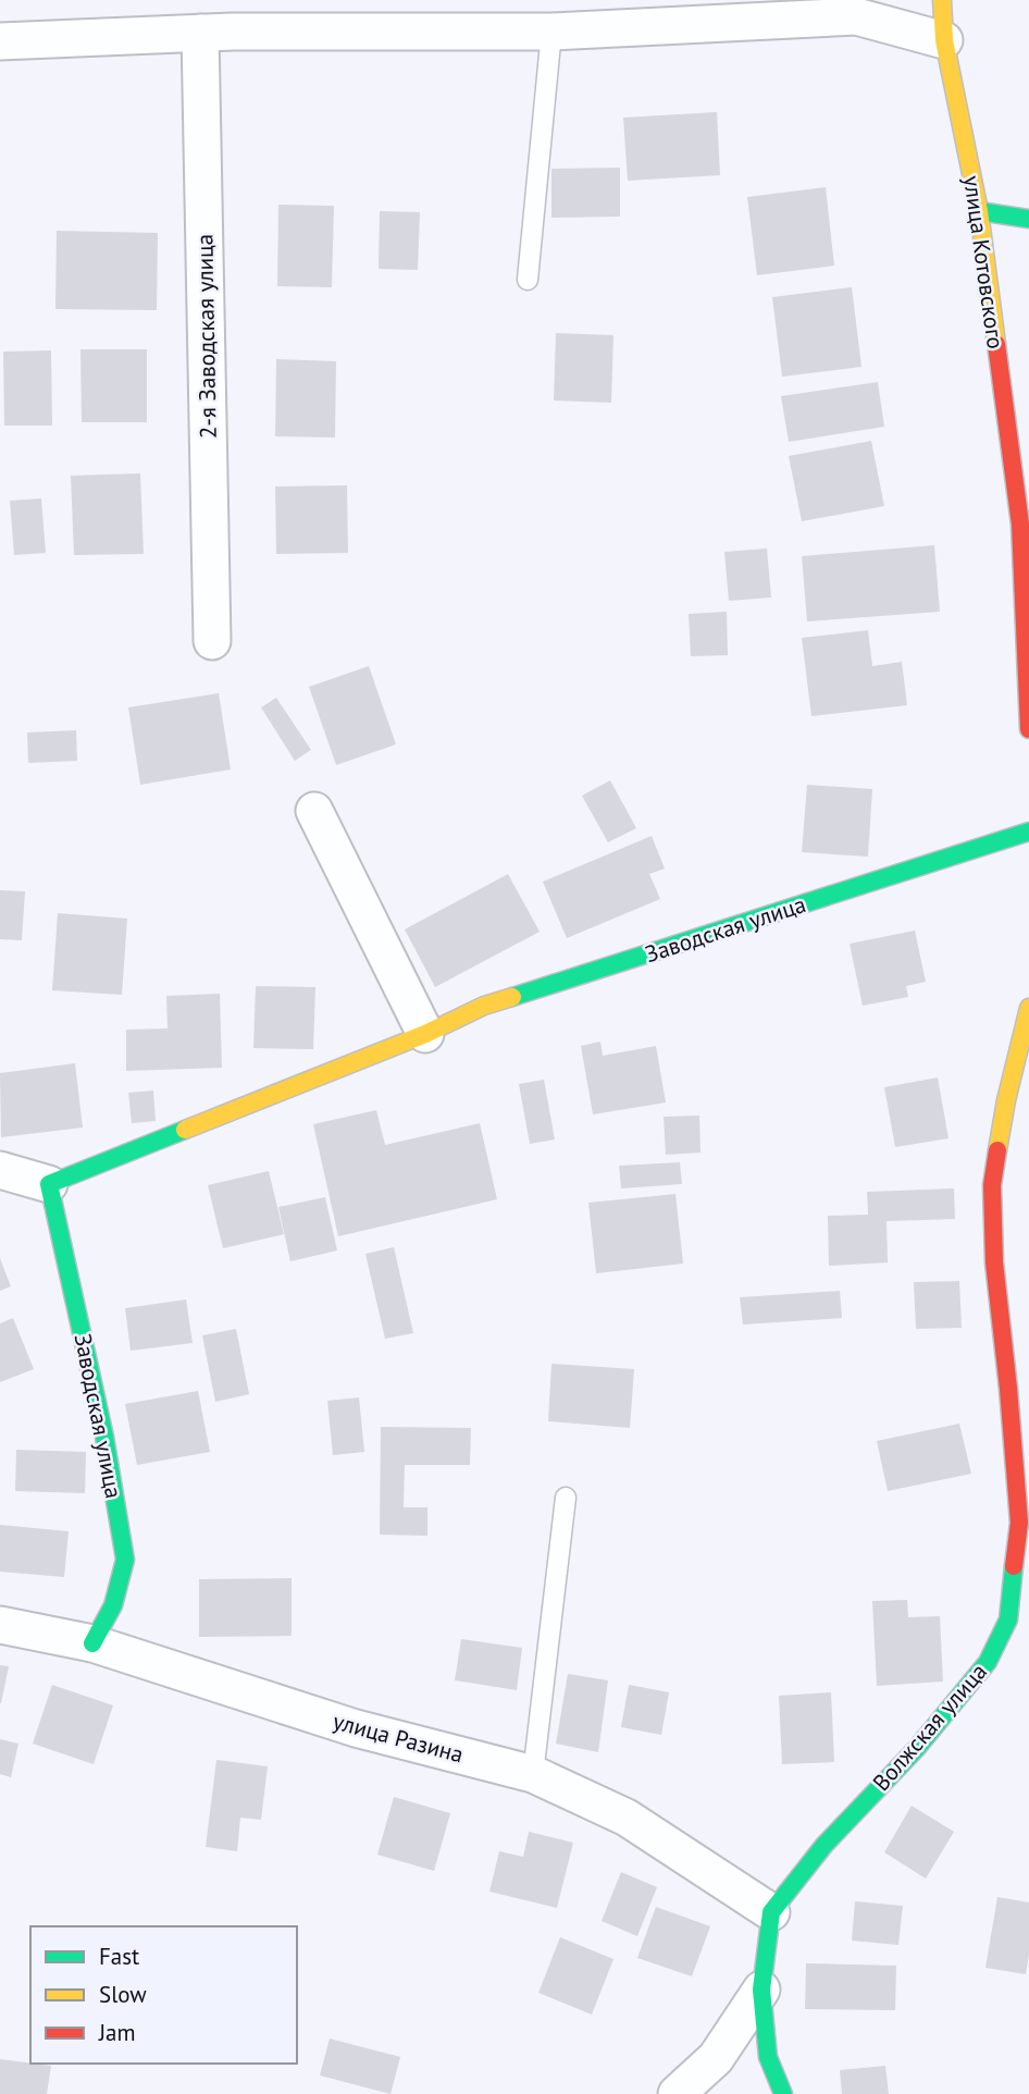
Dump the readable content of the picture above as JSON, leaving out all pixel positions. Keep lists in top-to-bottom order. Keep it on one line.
{"streets":{"main road":["улица Котовского","Заводская улица","Волжская улица"],"street":["2-я Заводская улица","улица Разина"]},"crossings":[["Заводская улица","улица Разина"],["Волжская улица","улица Разина"]],"legend":["Fast","Slow","Jam"]}
